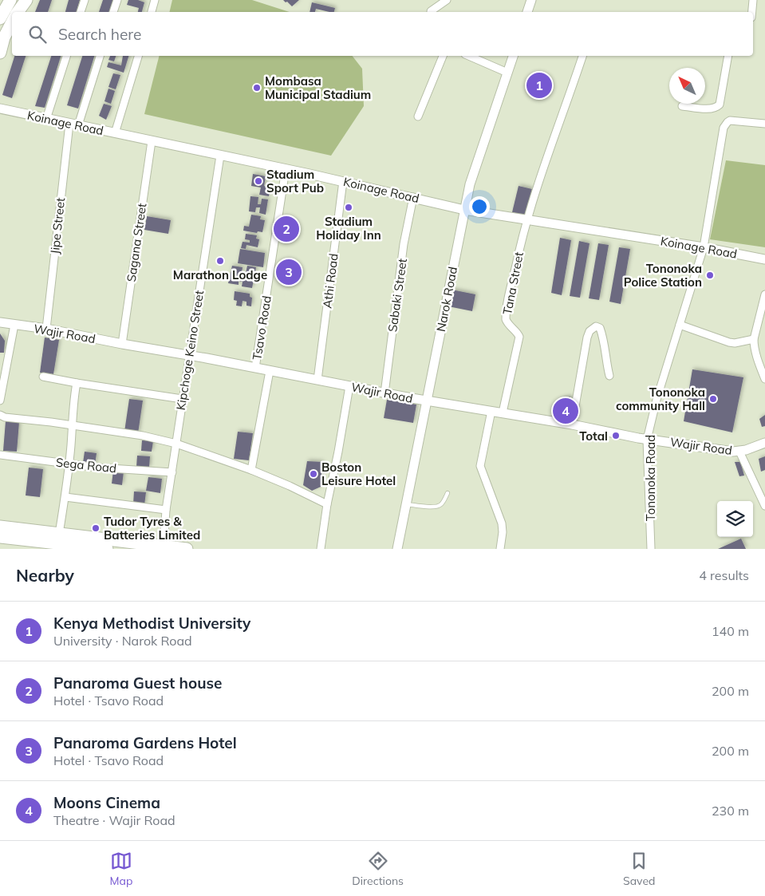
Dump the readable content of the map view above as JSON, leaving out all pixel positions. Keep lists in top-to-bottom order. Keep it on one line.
{"streets":{"street":["Koinage Road","Jipe Street","Sagana Street","Athi Road","Tana Street","Sabaki Street","Narok Road","Tsavo Road","Wajir Road","Kipchoge Keino Street","Sega Road","Tononoka Road"]},"crossings":[["Koinage Road","Jipe Street"],["Koinage Road","Sagana Street"],["Koinage Road","Athi Road"],["Koinage Road","Tana Street"],["Koinage Road","Sabaki Street"],["Koinage Road","Narok Road"],["Koinage Road","Tsavo Road"],["Koinage Road","Kipchoge Keino Street"],["Koinage Road","Tononoka Road"],["Jipe Street","Wajir Road"],["Sagana Street","Wajir Road"],["Athi Road","Wajir Road"],["Tana Street","Wajir Road"],["Sabaki Street","Wajir Road"],["Narok Road","Wajir Road"],["Tsavo Road","Wajir Road"],["Wajir Road","Kipchoge Keino Street"],["Wajir Road","Tononoka Road"],["Kipchoge Keino Street","Sega Road"]],"places":["Mombasa Municipal Stadium","Stadium Sport Pub","Stadium Holiday Inn","Marathon Lodge","Tononoka Police Station","Tononoka community Hall","Total","Boston Leisure Hotel","Tudor Tyres & Batteries Limited"],"north":"top left","page":{"search":"Search here","pins":["1","2","3","4"],"heading":["Nearby","4 results"],"list":[{"mark":"1","name":"Kenya Methodist University","note":"University · Narok Road","value":"140 m"},{"mark":"2","name":"Panaroma Guest house","note":"Hotel · Tsavo Road","value":"200 m"},{"mark":"3","name":"Panaroma Gardens Hotel","note":"Hotel · Tsavo Road","value":"200 m"},{"mark":"4","name":"Moons Cinema","note":"Theatre · Wajir Road","value":"230 m"}],"nav":["Map","Directions","Saved"]}}
